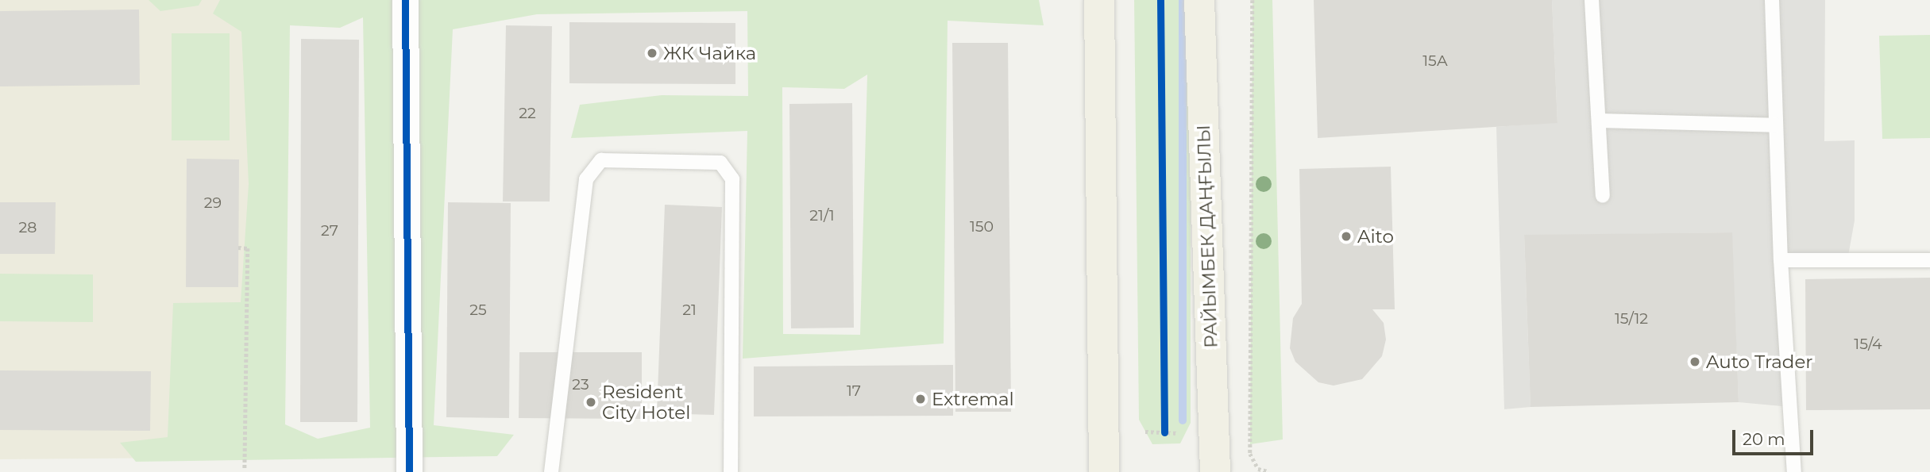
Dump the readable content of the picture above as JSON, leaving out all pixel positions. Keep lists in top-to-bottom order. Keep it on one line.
{"streets":{"main road":["РАЙЫМБЕК ДАҢҒЫЛЫ"]},"places":["ЖК Чайка","Aito","Auto Trader","Extremal","Resident City Hotel"],"house_numbers":["15А","22","29","21/1","150","28","27","25","21","15/12","15/4","23","17"],"scale_bar":"20 m"}
